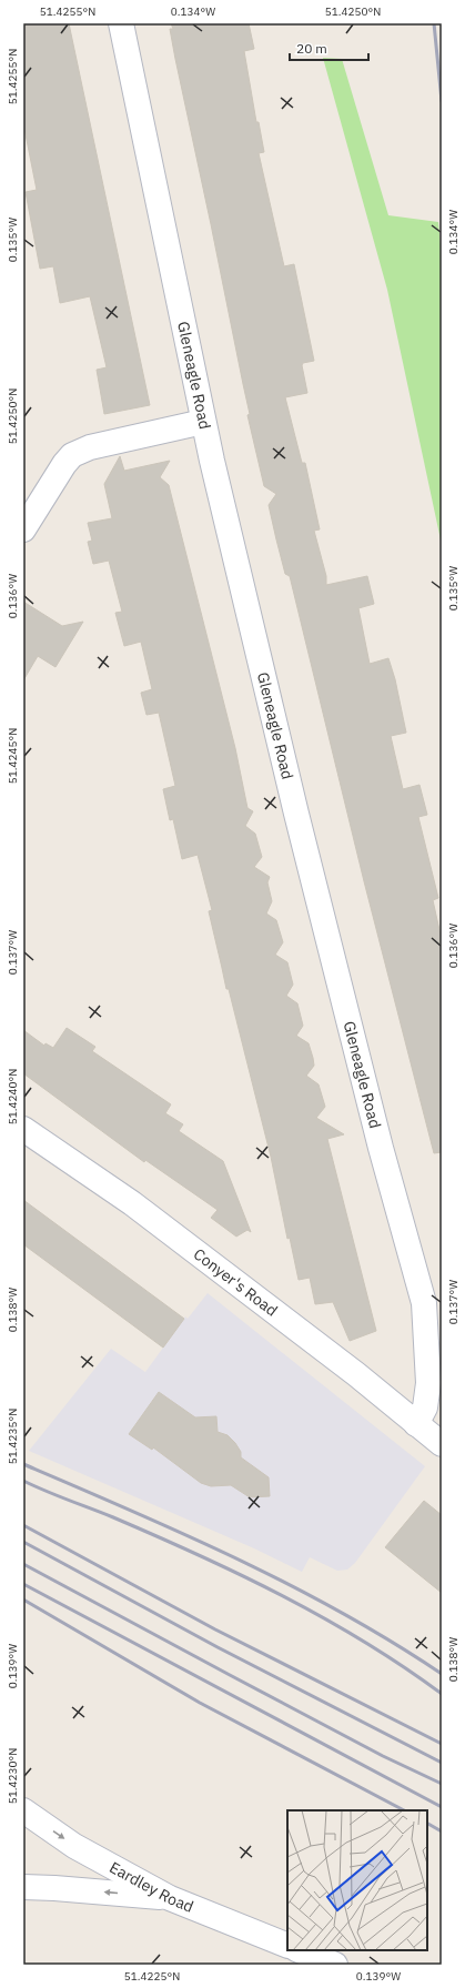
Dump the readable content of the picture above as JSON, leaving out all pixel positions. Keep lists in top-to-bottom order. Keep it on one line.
{"streets":{"street":["Gleneagle Road","Conyer's Road","Eardley Road"]},"crossings":[["Gleneagle Road","Conyer's Road"]],"one_way":["Eardley Road"],"scale_bar":"20 m","coordinates":["51.4255°N","0.134°W","51.4250°N","0.135°W","0.136°W","51.4245°N","0.137°W","51.4240°N","0.138°W","51.4235°N","0.139°W","51.4230°N","51.4225°N"]}
